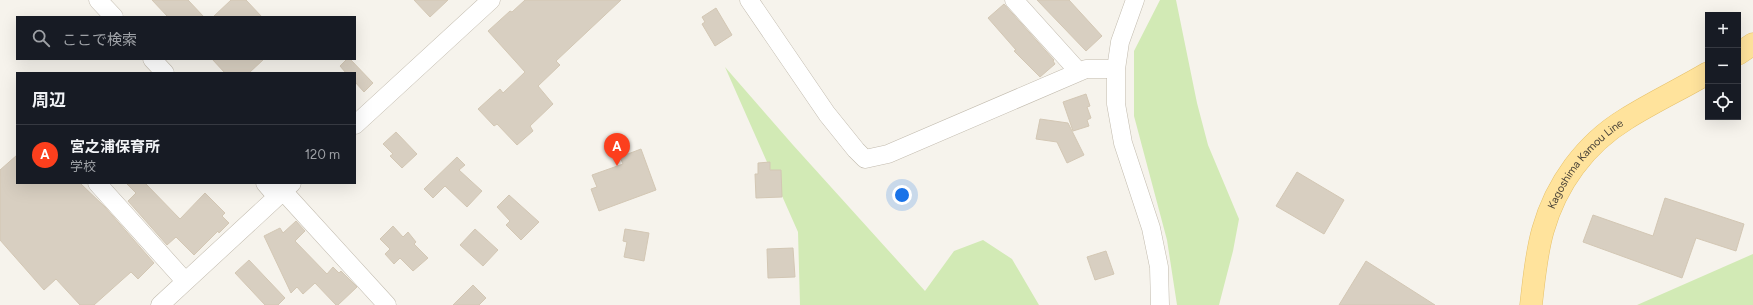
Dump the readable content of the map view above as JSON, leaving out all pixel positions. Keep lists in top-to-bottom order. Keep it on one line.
{"streets":{"main road":["Kagoshima Kamou Line"]},"page":{"map_buttons":["+","−"],"search":"ここで検索","heading":"周辺","list":[{"mark":"A","name":"宮之浦保育所","note":"学校","value":"120 m"}],"pins":"A"}}
